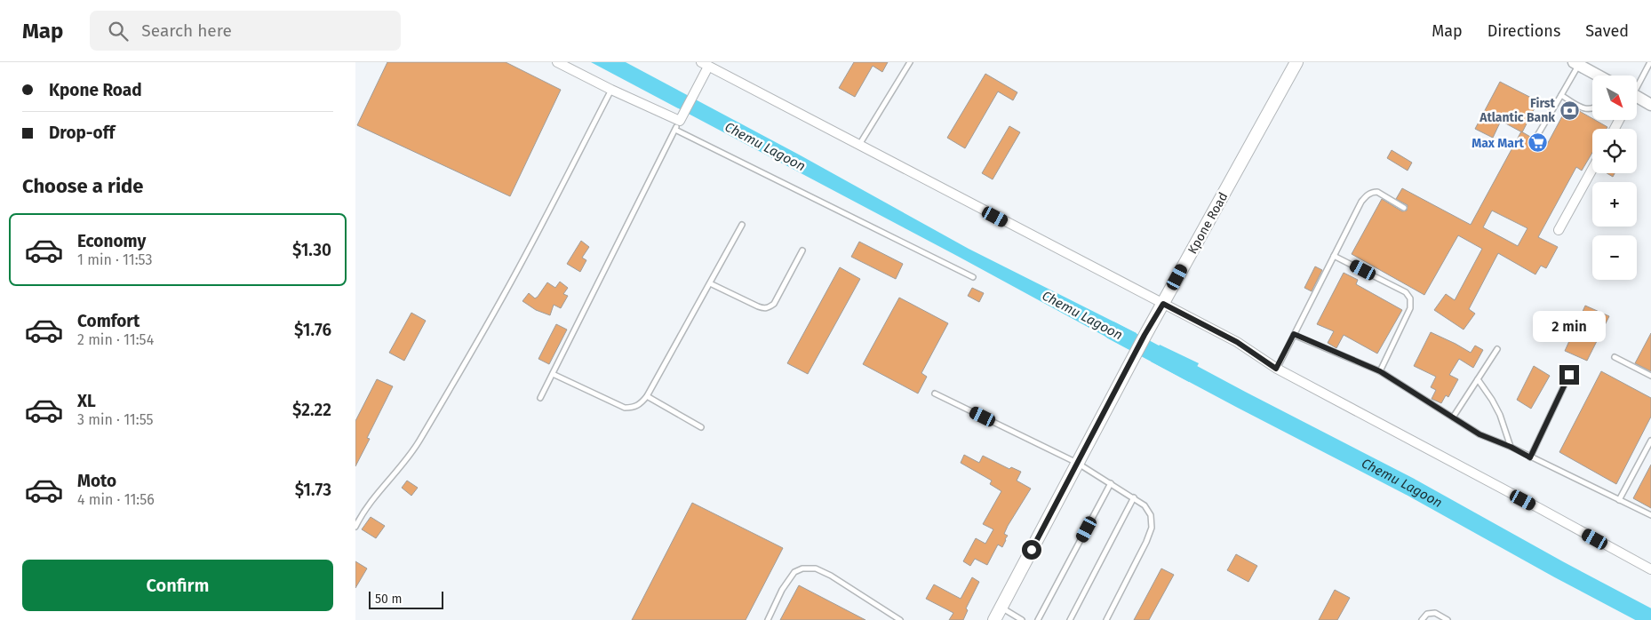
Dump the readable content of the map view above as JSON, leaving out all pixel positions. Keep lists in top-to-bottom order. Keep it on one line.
{"streets":{"main road":["Kpone Road"]},"water":["Chemu Lagoon"],"places":{"bank":["First Atlantic Bank"],"supermarket":["Max Mart"]},"scale_bar":"50 m","north":"bottom right","page":{"header":"Map","search":"Search here","nav":["Map","Directions","Saved"],"banner":["Kpone Road","Drop-off"],"map_buttons":["+","−"],"heading":"Choose a ride","list":[{"name":"Economy","note":"1 min · 11:53","value":"$1.30"},{"name":"Comfort","note":"2 min · 11:54","value":"$1.76"},{"name":"XL","note":"3 min · 11:55","value":"$2.22"},{"name":"Moto","note":"4 min · 11:56","value":"$1.73"}],"bubble":"2 min","buttons":"Confirm","scale":"50 m"}}
